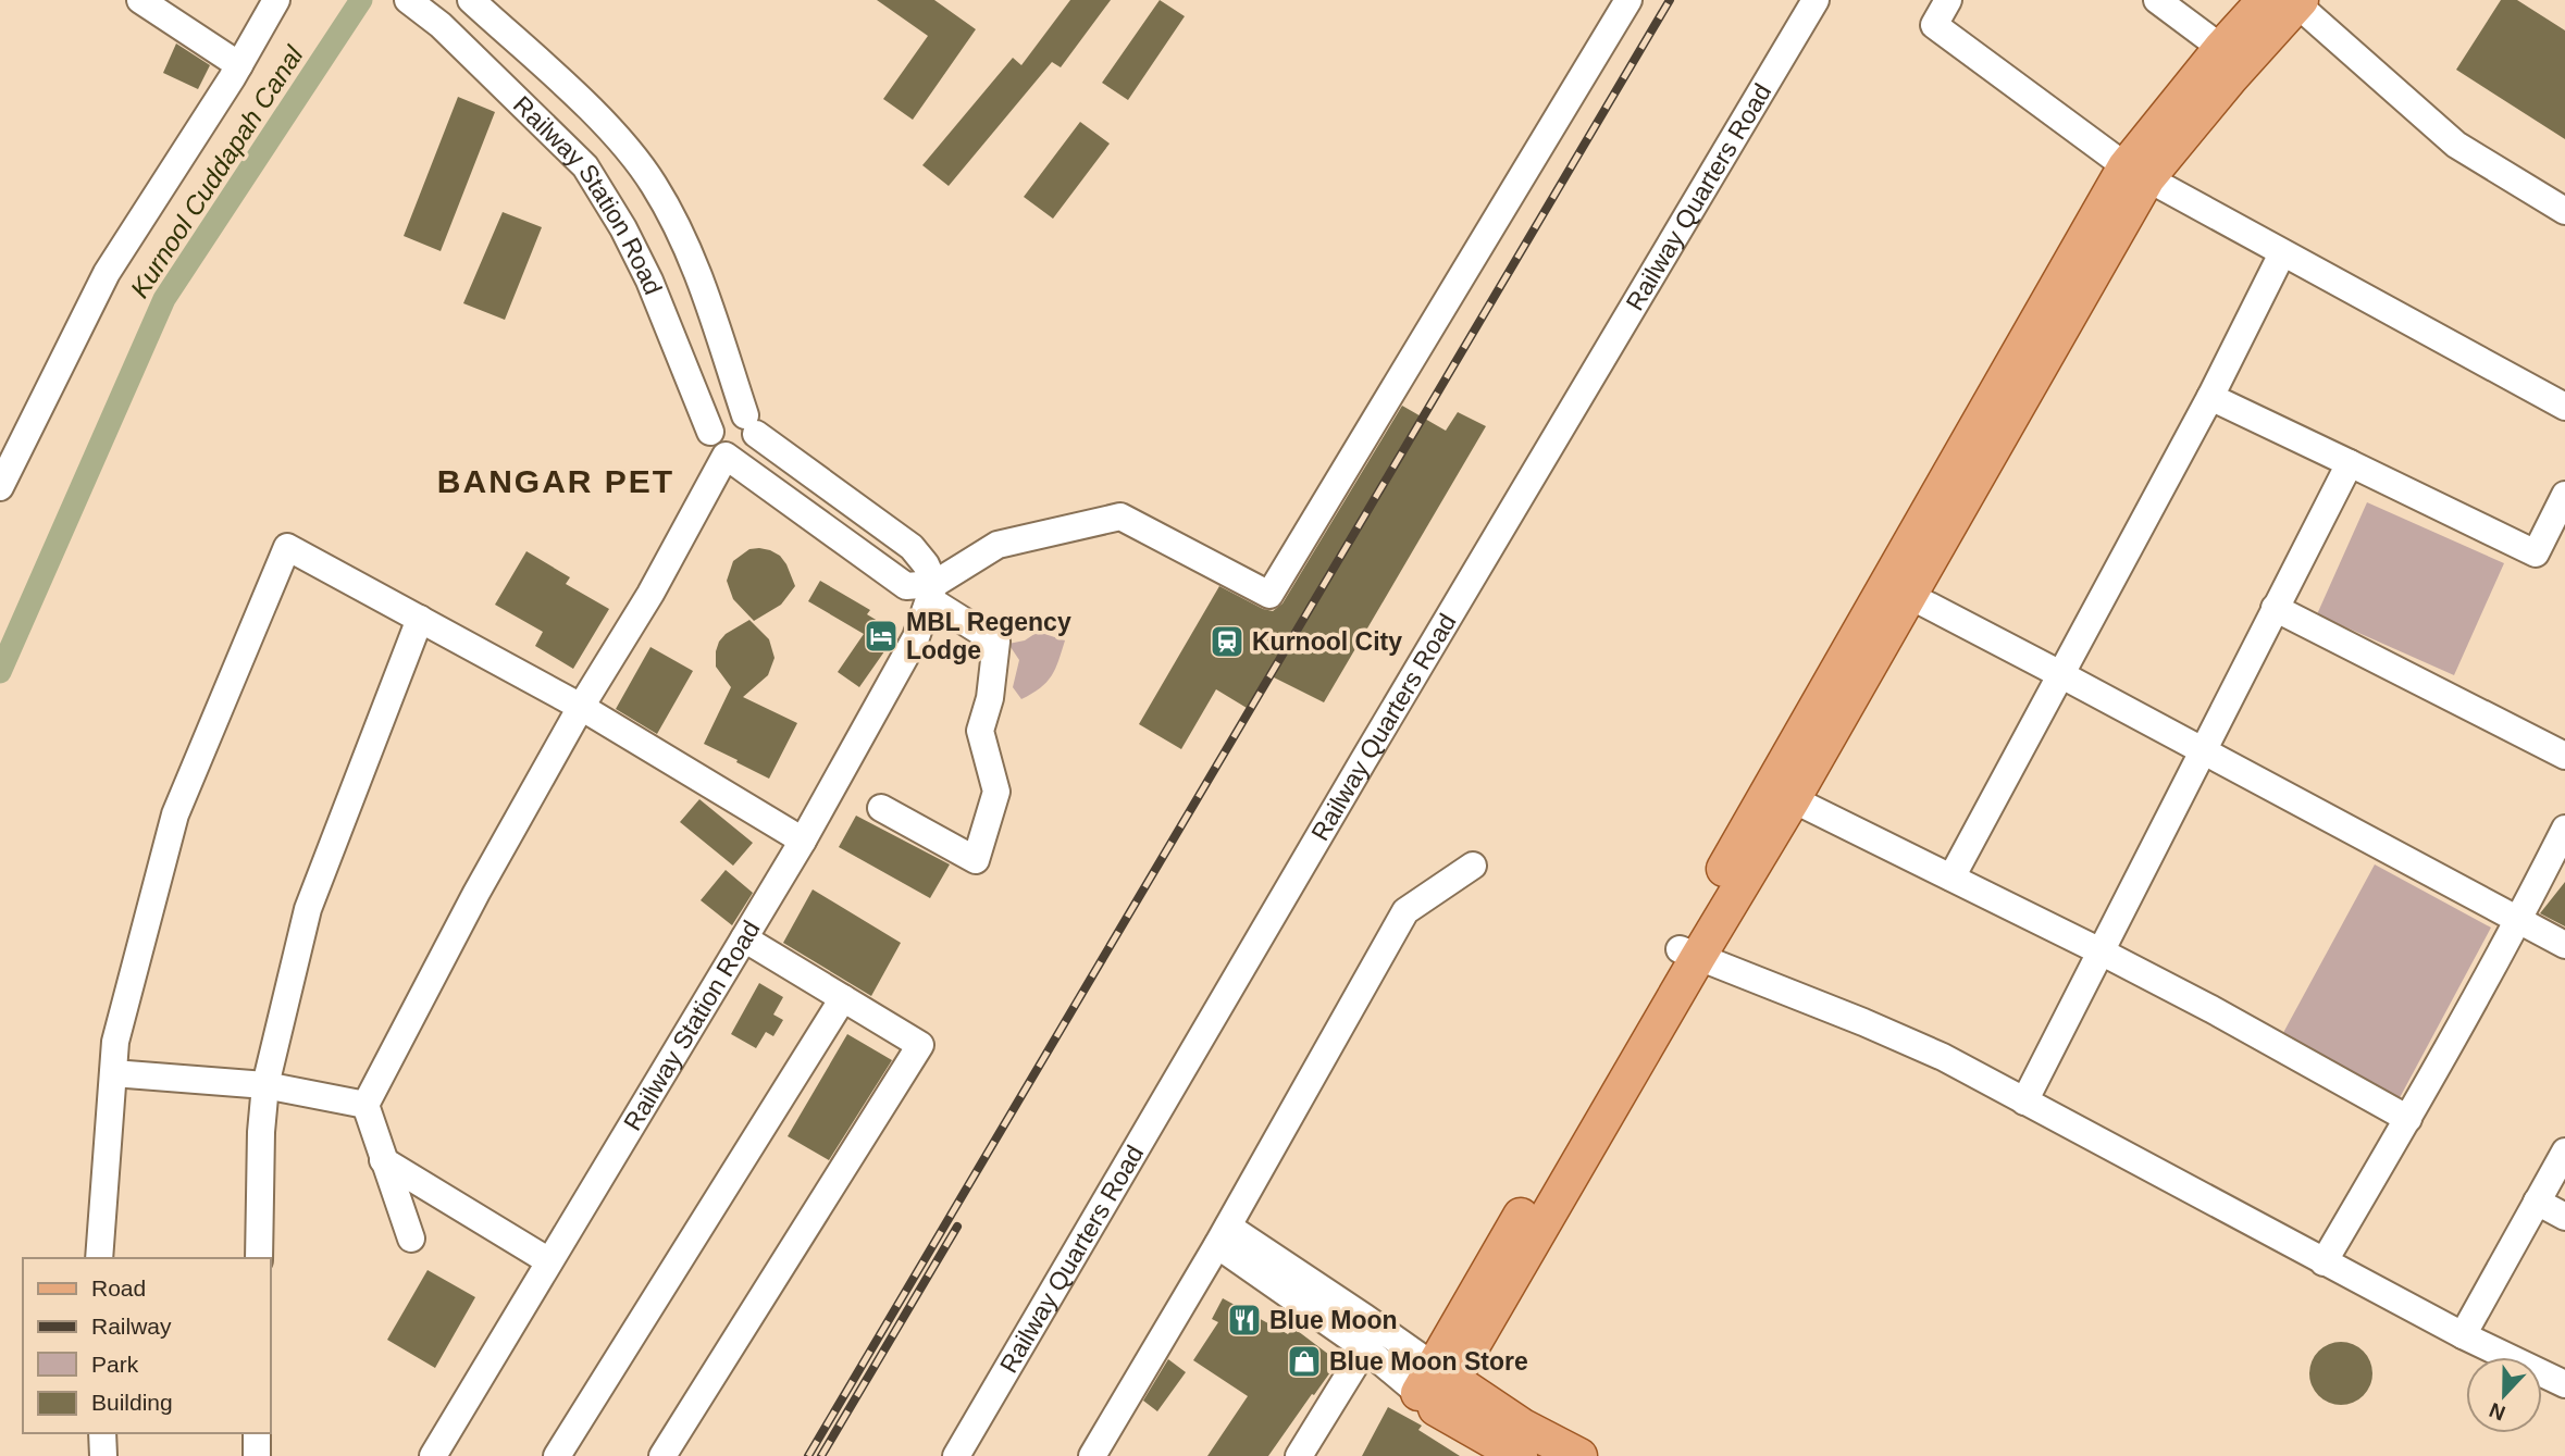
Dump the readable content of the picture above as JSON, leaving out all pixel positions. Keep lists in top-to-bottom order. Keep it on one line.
{"streets":{"street":["Railway Quarters Road","Railway Station Road"]},"districts":["BANGAR PET"],"water":["Kurnool Cuddapah Canal"],"places":{"hotel":["MBL Regency Lodge"],"station":["Kurnool City"],"restaurant":["Blue Moon"],"shop":["Blue Moon Store"]},"legend":["Road","Railway","Park","Building"],"north":"bottom"}
